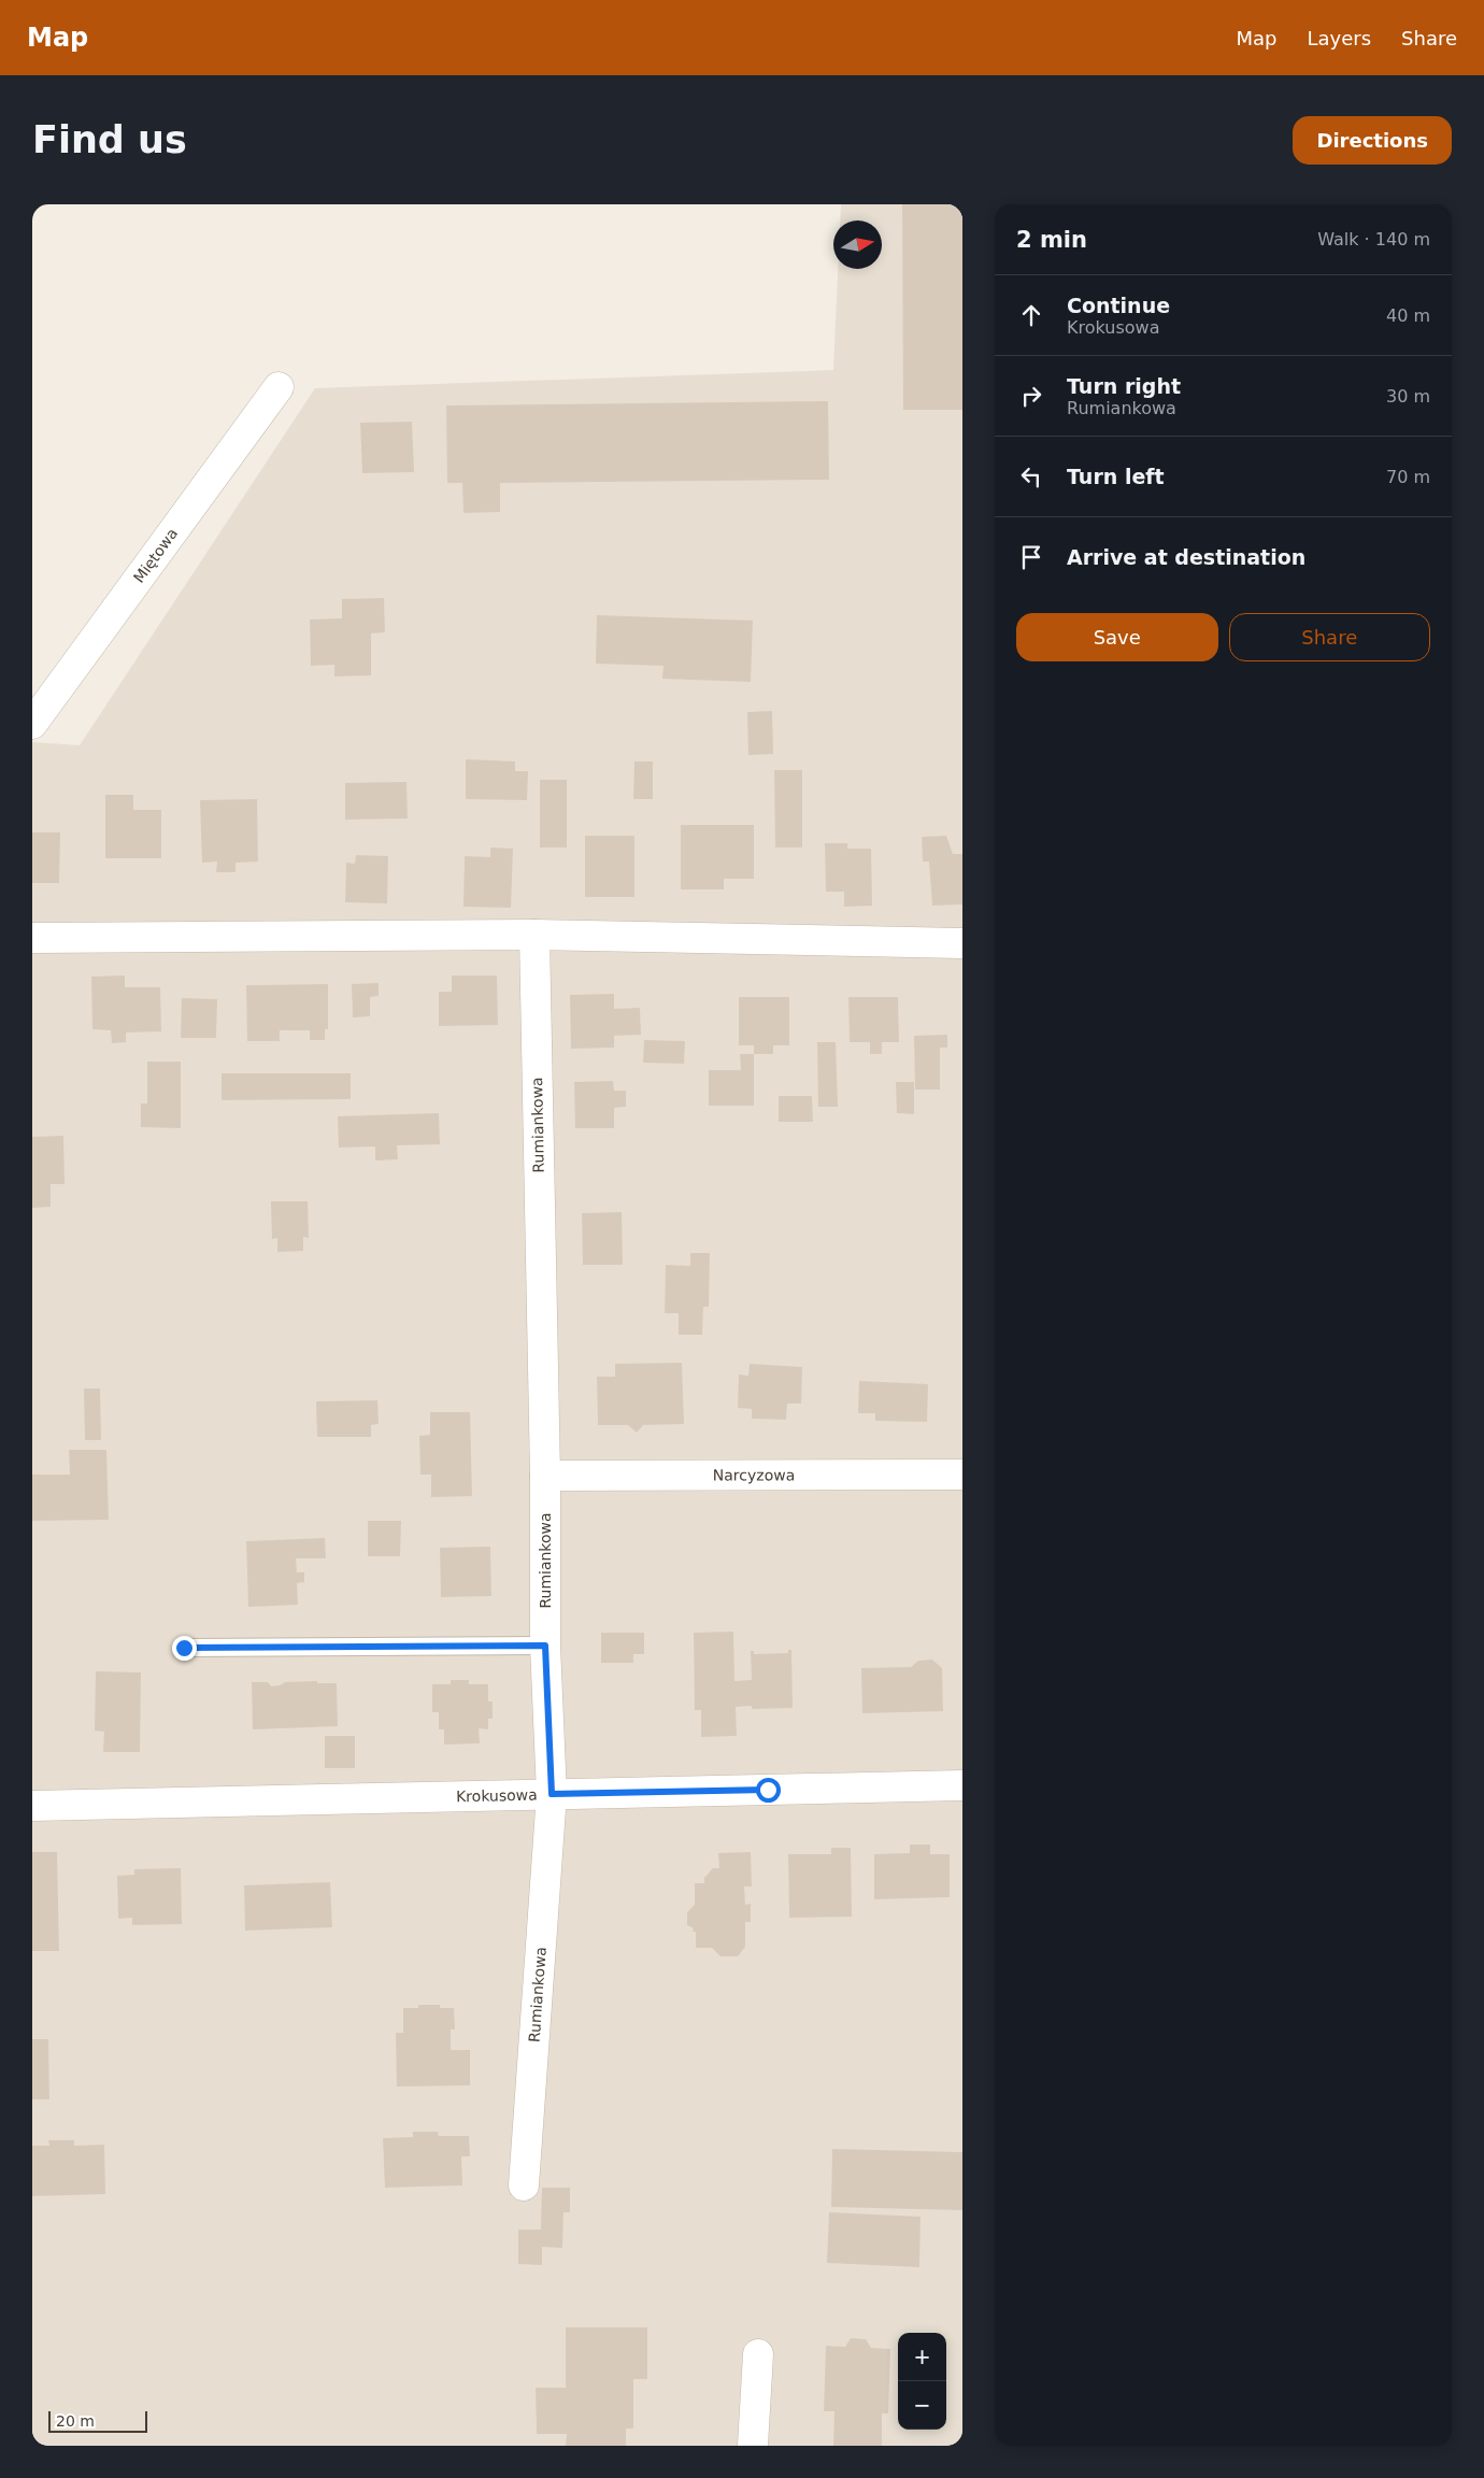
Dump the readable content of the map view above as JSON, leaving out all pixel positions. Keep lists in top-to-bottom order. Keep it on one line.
{"streets":{"street":["Miętowa","Rumiankowa","Narcyzowa","Krokusowa"]},"crossings":[["Rumiankowa","Narcyzowa"],["Rumiankowa","Krokusowa"]],"scale_bar":"20 m","north":"right","page":{"header":"Map","nav":["Map","Layers","Share"],"buttons":["Directions",["Save","Share"]],"title":"Find us","heading":["2 min","Walk · 140 m"],"list":[["Continue","Krokusowa","40 m"],["Turn right","Rumiankowa","30 m"],["Turn left","70 m"],"Arrive at destination"],"map_buttons":["+","−"],"scale":"20 m"}}
